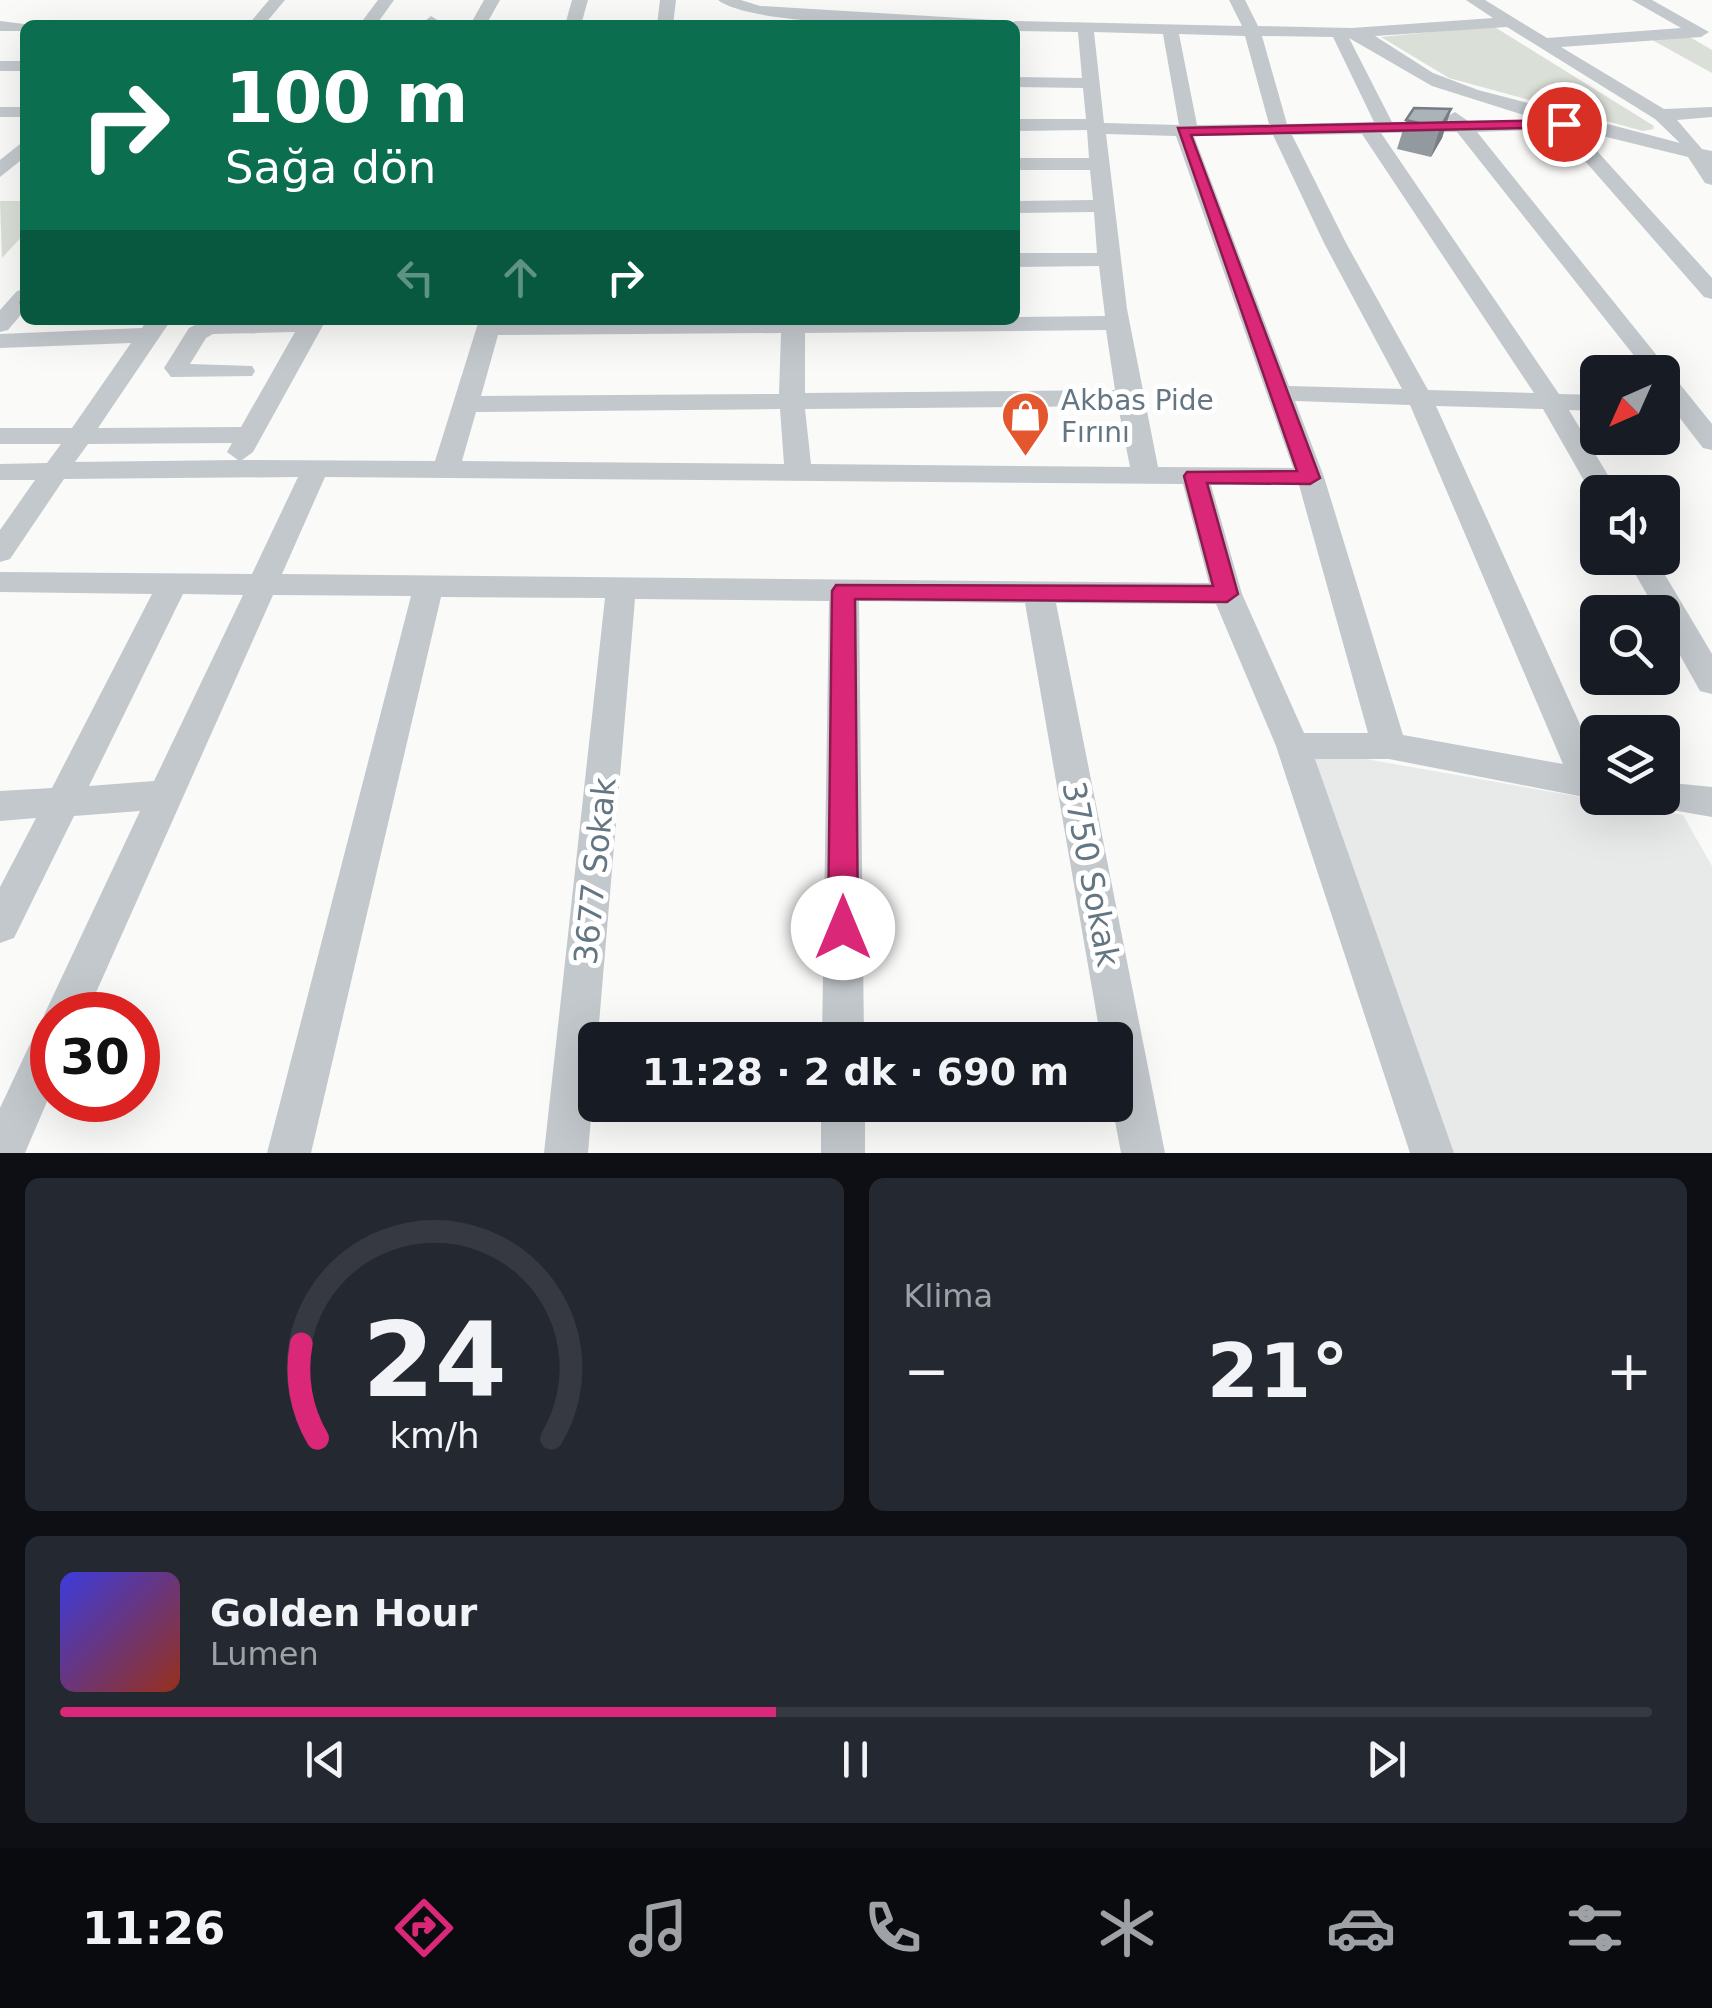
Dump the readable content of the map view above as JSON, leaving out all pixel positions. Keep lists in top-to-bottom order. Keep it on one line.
{"streets":{"street":["3677 Sokak","3750 Sokak"]},"places":{"shop":["Akbas Pide Fırını"]},"north":"bottom left","page":{"turn":["100 m","Sağa dön"],"limit":"30","trip":"11:28 · 2 dk · 690 m","tile":"Klima","heat":["−","21°","+"],"song":["Golden Hour","Lumen"],"tabs":"11:26","gauge":["24","km/h"]}}
